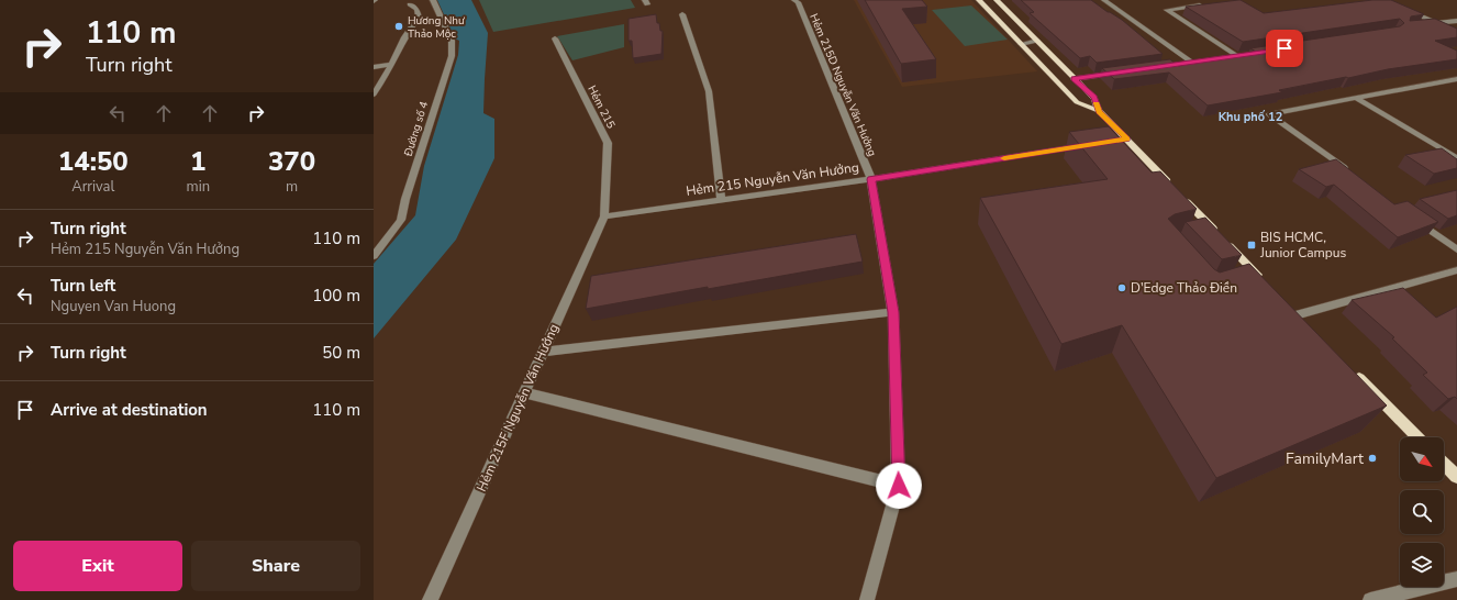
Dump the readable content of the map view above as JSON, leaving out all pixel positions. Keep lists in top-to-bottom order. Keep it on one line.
{"streets":{"street":["Hẻm 215D Nguyễn Văn Hưởng","Hẻm 215","Đường số 4","Hẻm 215 Nguyễn Văn Hưởng","Hẻm 215F Nguyễn Văn Hưởng"]},"crossings":[["Hẻm 215D Nguyễn Văn Hưởng","Hẻm 215 Nguyễn Văn Hưởng"],["Hẻm 215","Hẻm 215 Nguyễn Văn Hưởng"],["Hẻm 215","Hẻm 215F Nguyễn Văn Hưởng"],["Hẻm 215 Nguyễn Văn Hưởng","Hẻm 215F Nguyễn Văn Hưởng"]],"districts":["Khu phố 12"],"places":{"other":["Hương Như Thảo Mộc","D'Edge Thảo Điền","FamilyMart"],"transit":["BIS HCMC, Junior Campus"]},"north":"bottom right","page":{"turn":["110 m","Turn right"],"eta":["14:50","Arrival","1","min","370","m"],"list":[{"name":"Turn right","note":"Hẻm 215 Nguyễn Văn Hưởng","value":"110 m"},{"name":"Turn left","note":"Nguyen Van Huong","value":"100 m"},{"name":"Turn right","value":"50 m"},{"name":"Arrive at destination","value":"110 m"}],"buttons":["Exit","Share"]}}
